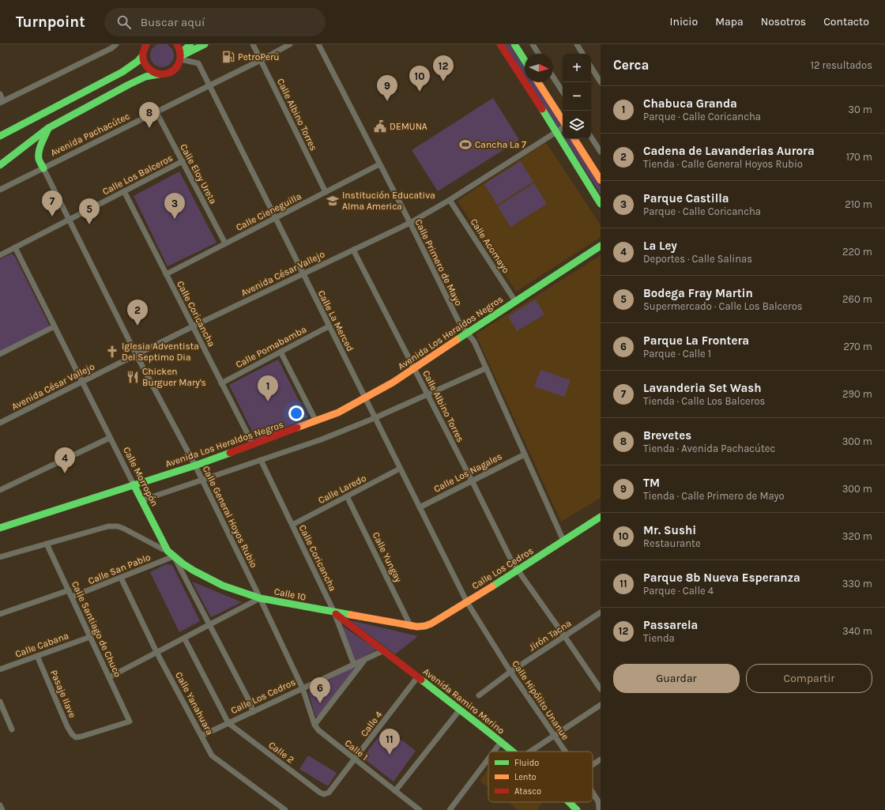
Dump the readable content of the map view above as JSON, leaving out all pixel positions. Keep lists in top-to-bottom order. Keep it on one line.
{"streets":{"street":["Calle Albino Torres","Avenida Pachacútec","Calle Eloy Ureta","Calle Los Balceros","Calle Cieneguilla","Calle Acomayo","Calle Primero de Mayo","Avenida César Vallejo","Calle Coricancha","Calle La Merced","Avenida Los Heraldos Negros","Calle Pomabamba","Calle Los Nagales","Calle Morropón","Calle Laredo","Calle General Hoyos Rubio","Calle Yungay","Calle Los Cedros","Calle San Pablo","Calle 10","Calle Santiago de Chuco","Jirón Tacna","Calle Cabana","Pasaje Ilave","Calle Hipólito Unanue","Avenida Ramiro Merino","Calle Yanahuara","Calle 4","Calle 1","Calle 2"]},"crossings":[["Calle Albino Torres","Avenida Pachacútec"],["Calle Albino Torres","Calle Cieneguilla"],["Calle Albino Torres","Avenida César Vallejo"],["Calle Albino Torres","Avenida Los Heraldos Negros"],["Calle Albino Torres","Calle Los Nagales"],["Calle Albino Torres","Calle Los Cedros"],["Calle Albino Torres","Jirón Tacna"],["Avenida Pachacútec","Calle Eloy Ureta"],["Avenida Pachacútec","Calle La Merced"],["Avenida Pachacútec","Calle General Hoyos Rubio"],["Calle Eloy Ureta","Calle Los Balceros"],["Calle Eloy Ureta","Calle Cieneguilla"],["Calle Los Balceros","Calle Coricancha"],["Calle Los Balceros","Calle Morropón"],["Calle Los Balceros","Calle General Hoyos Rubio"],["Calle Cieneguilla","Calle Primero de Mayo"],["Calle Cieneguilla","Calle Coricancha"],["Calle Cieneguilla","Calle La Merced"],["Calle Acomayo","Avenida César Vallejo"],["Calle Acomayo","Avenida Los Heraldos Negros"],["Calle Primero de Mayo","Avenida César Vallejo"],["Calle Primero de Mayo","Avenida Los Heraldos Negros"],["Calle Primero de Mayo","Calle Los Nagales"],["Calle Primero de Mayo","Calle Los Cedros"],["Avenida César Vallejo","Calle Coricancha"],["Avenida César Vallejo","Calle La Merced"],["Avenida César Vallejo","Calle Morropón"],["Avenida César Vallejo","Calle General Hoyos Rubio"],["Calle Coricancha","Avenida Los Heraldos Negros"],["Calle Coricancha","Calle Pomabamba"],["Calle Coricancha","Calle Laredo"],["Calle Coricancha","Calle Los Cedros"],["Calle Coricancha","Calle 10"],["Calle Coricancha","Avenida Ramiro Merino"],["Calle La Merced","Avenida Los Heraldos Negros"],["Calle La Merced","Calle Pomabamba"],["Calle La Merced","Calle Los Nagales"],["Calle La Merced","Calle Laredo"],["Calle La Merced","Calle Los Cedros"],["Calle La Merced","Calle Hipólito Unanue"],["Avenida Los Heraldos Negros","Calle Morropón"],["Avenida Los Heraldos Negros","Calle General Hoyos Rubio"],["Calle Morropón","Calle Los Cedros"],["Calle Morropón","Calle San Pablo"],["Calle Morropón","Calle 10"],["Calle Laredo","Calle Yungay"],["Calle General Hoyos Rubio","Calle Los Cedros"],["Calle General Hoyos Rubio","Calle 10"],["Calle General Hoyos Rubio","Calle 1"],["Calle Yungay","Calle Los Cedros"],["Calle Yungay","Calle 10"],["Calle Los Cedros","Calle 10"],["Calle Los Cedros","Calle Hipólito Unanue"],["Calle Los Cedros","Avenida Ramiro Merino"],["Calle Los Cedros","Calle Yanahuara"],["Calle Los Cedros","Calle 1"],["Calle Los Cedros","Calle 2"],["Calle San Pablo","Calle 10"],["Calle San Pablo","Calle Santiago de Chuco"],["Calle San Pablo","Calle Yanahuara"],["Calle 10","Avenida Ramiro Merino"],["Calle Santiago de Chuco","Calle Cabana"],["Calle Santiago de Chuco","Pasaje Ilave"],["Jirón Tacna","Calle Hipólito Unanue"],["Calle Cabana","Pasaje Ilave"],["Avenida Ramiro Merino","Calle 4"],["Calle 4","Calle 1"],["Calle 4","Calle 2"]],"places":{"fuel station":["PetroPerú"],"public building":["DEMUNA"],"sports":["Cancha La 7"],"school or university":["Institución Educativa Alma America"],"church":["Iglesia Adventista Del Septimo Dia"],"restaurant":["Chicken Burguer Mary's"]},"legend":["Fluido","Lento","Atasco"],"north":"right","page":{"header":"Turnpoint","search":"Buscar aquí","nav":["Inicio","Mapa","Nosotros","Contacto"],"heading":["Cerca","12 resultados"],"map_buttons":["+","−"],"pins":["12","10","9","8","7","3","5","2","1","4","6","11"],"list":[{"mark":"1","name":"Chabuca Granda","note":"Parque · Calle Coricancha","value":"30 m"},{"mark":"2","name":"Cadena de Lavanderias Aurora","note":"Tienda · Calle General Hoyos Rubio","value":"170 m"},{"mark":"3","name":"Parque Castilla","note":"Parque · Calle Coricancha","value":"210 m"},{"mark":"4","name":"La Ley","note":"Deportes · Calle Salinas","value":"220 m"},{"mark":"5","name":"Bodega Fray Martin","note":"Supermercado · Calle Los Balceros","value":"260 m"},{"mark":"6","name":"Parque La Frontera","note":"Parque · Calle 1","value":"270 m"},{"mark":"7","name":"Lavanderia Set Wash","note":"Tienda · Calle Los Balceros","value":"290 m"},{"mark":"8","name":"Brevetes","note":"Tienda · Avenida Pachacútec","value":"300 m"},{"mark":"9","name":"TM","note":"Tienda · Calle Primero de Mayo","value":"300 m"},{"mark":"10","name":"Mr. Sushi","note":"Restaurante","value":"320 m"},{"mark":"11","name":"Parque 8b Nueva Esperanza","note":"Parque · Calle 4","value":"330 m"},{"mark":"12","name":"Passarela","note":"Tienda","value":"340 m"}],"buttons":["Guardar","Compartir"]}}
